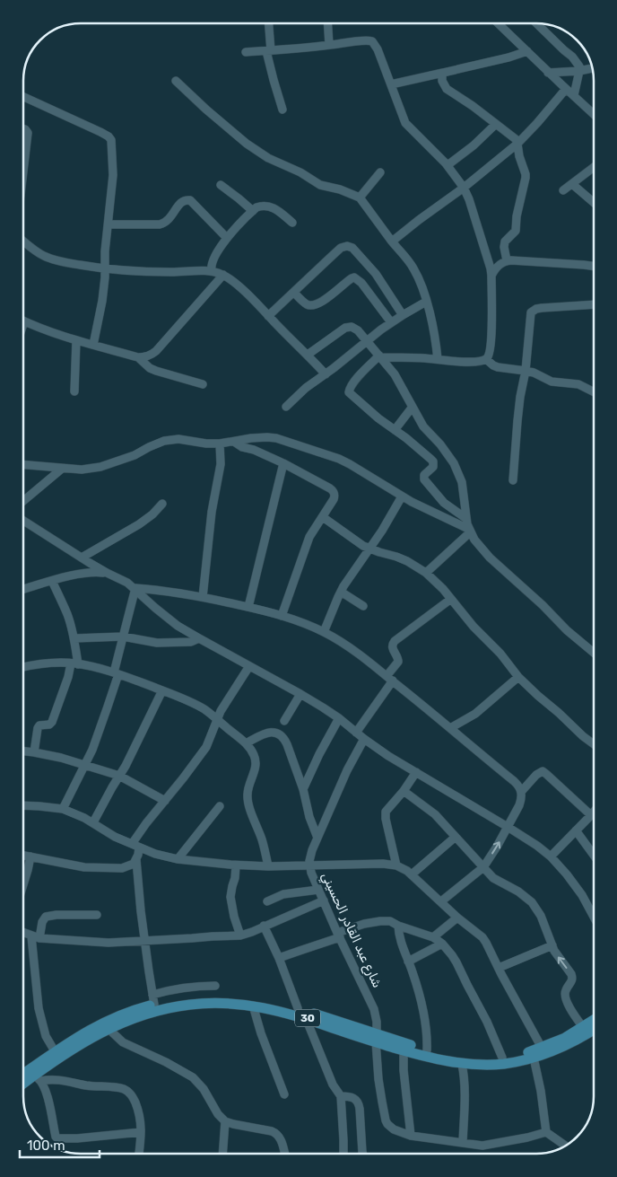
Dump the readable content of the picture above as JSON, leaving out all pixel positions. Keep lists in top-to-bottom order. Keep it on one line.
{"streets":{"main road":["30"],"street":["شارع عبد القادر الحسيني"]},"crossings":[["شارع عبد القادر الحسيني","30"]],"scale_bar":"100 m"}
